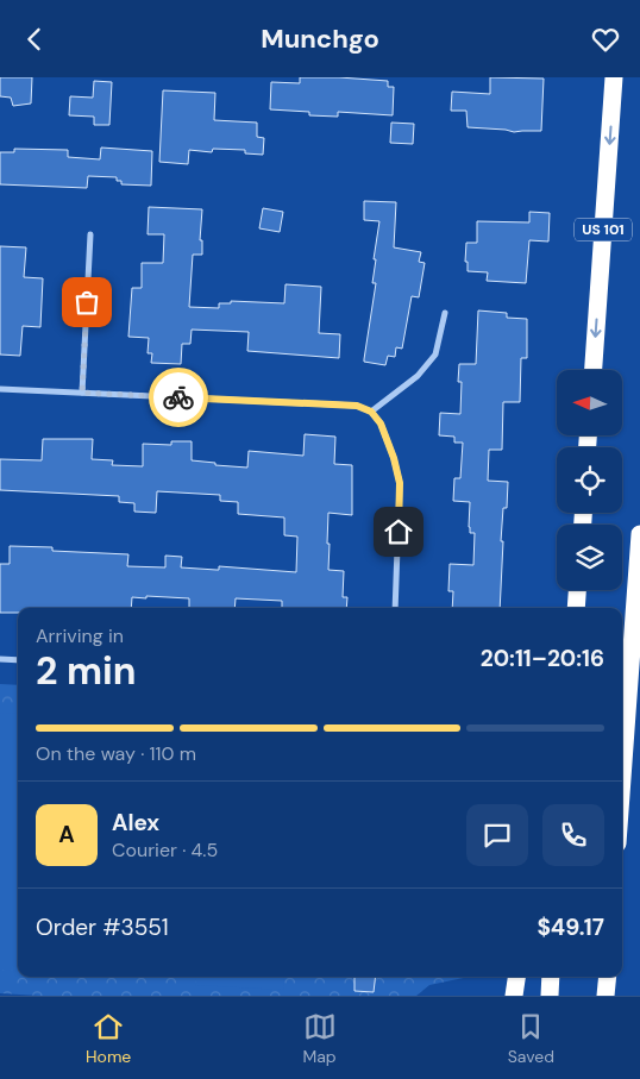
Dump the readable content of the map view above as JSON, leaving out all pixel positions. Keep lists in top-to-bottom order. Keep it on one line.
{"streets":{"highway":["US 101"]},"north":"left","page":{"header":"Munchgo","heading":["2 min","Arriving in","20:11–20:16"],"panel":["Alex","Courier · 4.5","Order #3551","$49.17"],"bar":"On the way · 110 m","round":"A","tabs":["Home","Map","Saved"]}}
